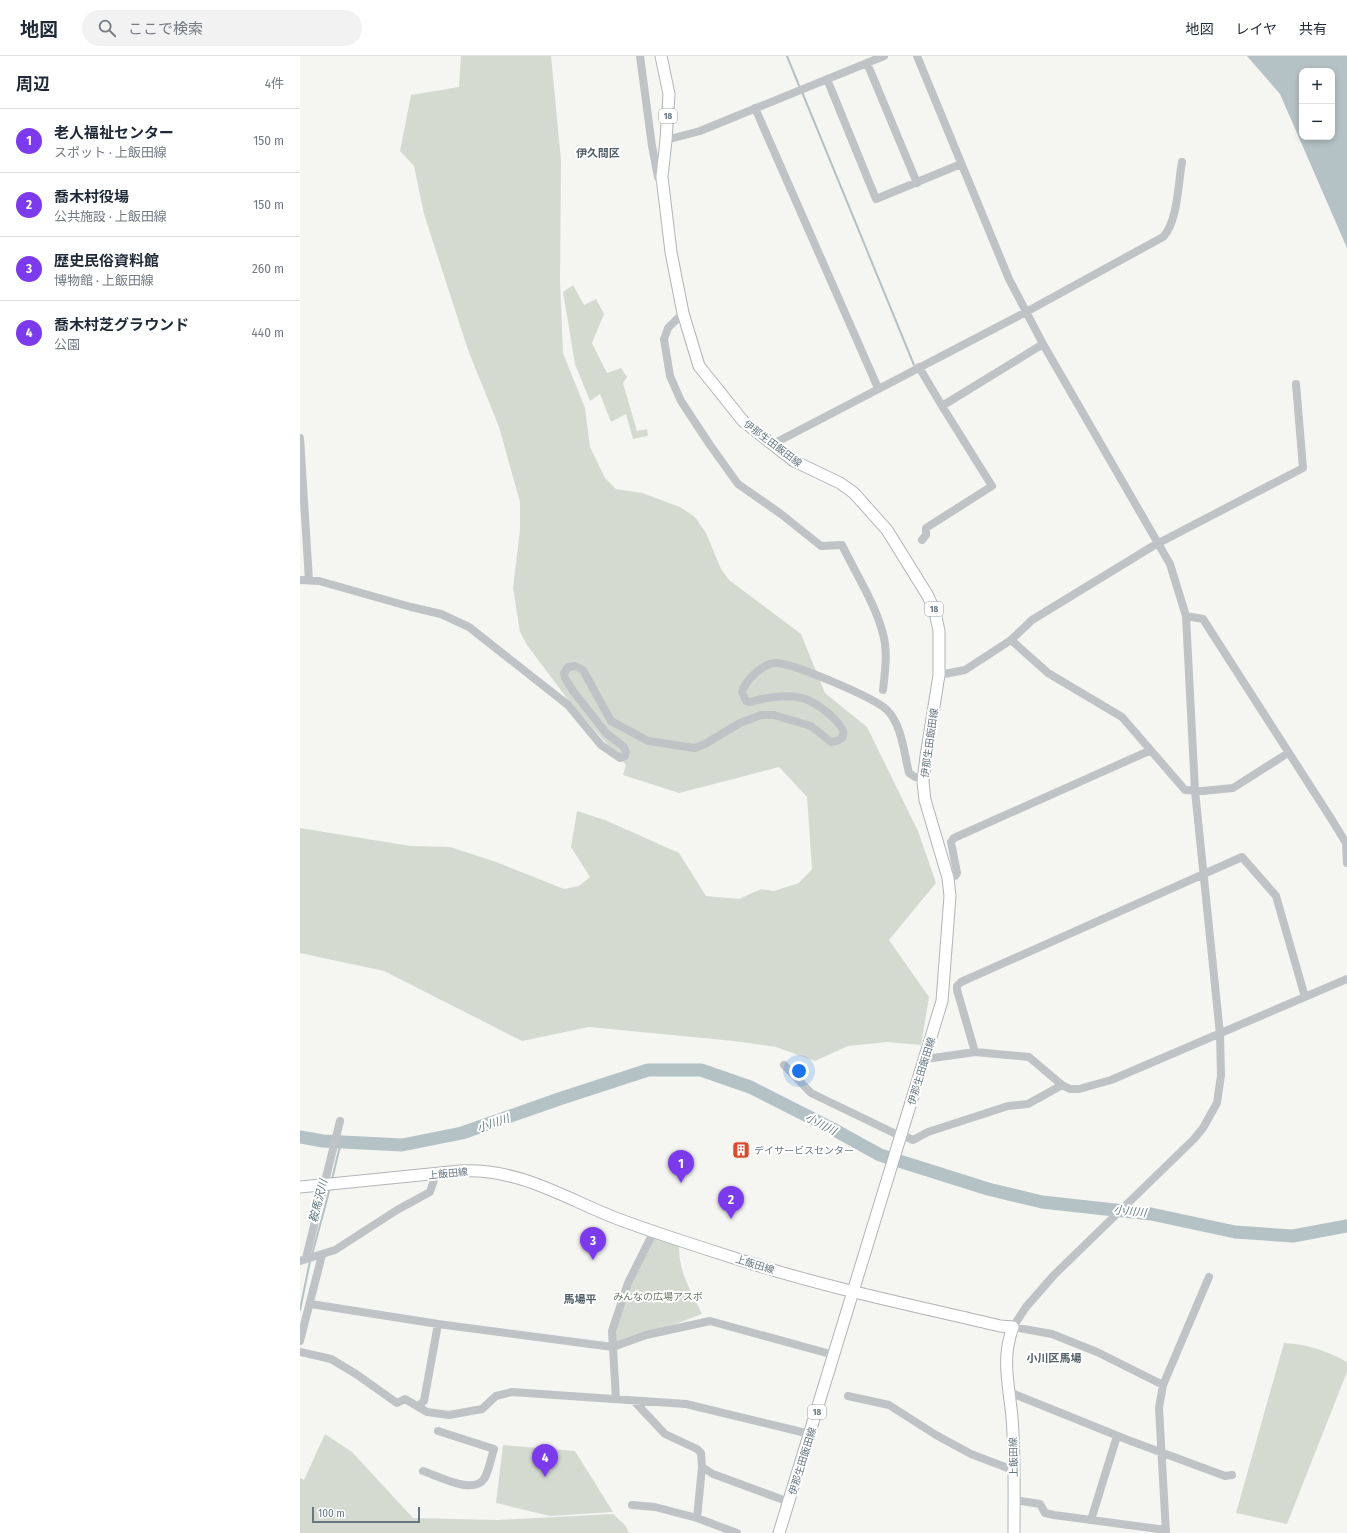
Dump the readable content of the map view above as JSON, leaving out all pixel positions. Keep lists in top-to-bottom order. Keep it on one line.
{"streets":{"main road":["18","伊那生田飯田線","上飯田線"]},"crossings":[["伊那生田飯田線","上飯田線"]],"districts":["伊久間区","馬場平","小川区馬場"],"water":["小川川","鞍馬沢川"],"parks":["みんなの広場アスボ"],"places":{"building":["デイサービスセンター"]},"scale_bar":"100 m","page":{"header":"地図","search":"ここで検索","nav":["地図","レイヤ","共有"],"heading":["周辺","4件"],"map_buttons":["+","−"],"list":[{"mark":"1","name":"老人福祉センター","note":"スポット · 上飯田線","value":"150 m"},{"mark":"2","name":"喬木村役場","note":"公共施設 · 上飯田線","value":"150 m"},{"mark":"3","name":"歴史民俗資料館","note":"博物館 · 上飯田線","value":"260 m"},{"mark":"4","name":"喬木村芝グラウンド","note":"公園","value":"440 m"}],"pins":["1","2","3","4"],"scale":"100 m"}}
